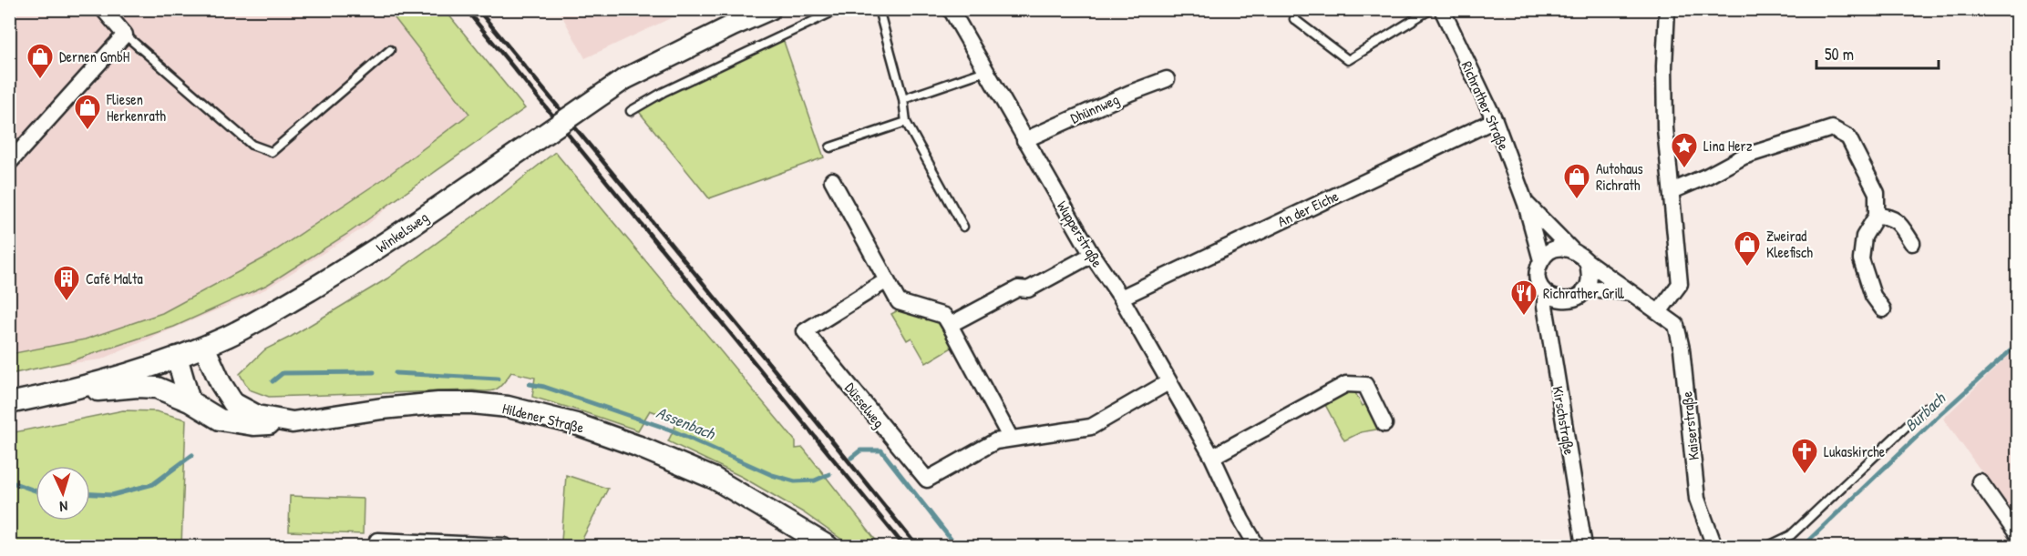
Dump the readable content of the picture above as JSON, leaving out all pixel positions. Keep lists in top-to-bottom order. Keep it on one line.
{"streets":{"main road":["Winkelsweg","Hildener Straße"],"street":["Richrather Straße","Dhünnweg","An der Eiche","Wupperstraße","Düsselweg","Kirschstraße","Kaiserstraße"]},"crossings":[["Richrather Straße","An der Eiche"],["Richrather Straße","Kirschstraße"],["Dhünnweg","Wupperstraße"],["An der Eiche","Wupperstraße"],["Winkelsweg","Hildener Straße"],["Wupperstraße","Düsselweg"]],"water":["Burbach","Assenbach"],"places":{"shop":["Dernen GmbH","Fliesen Herkenrath","Autohaus Richrath","Zweirad Kleefisch"],"place":["Lina Herz"],"building":["Café Malta"],"restaurant":["Richrather Grill"],"church":["Lukaskirche"]},"scale_bar":"50 m","north":"bottom"}
